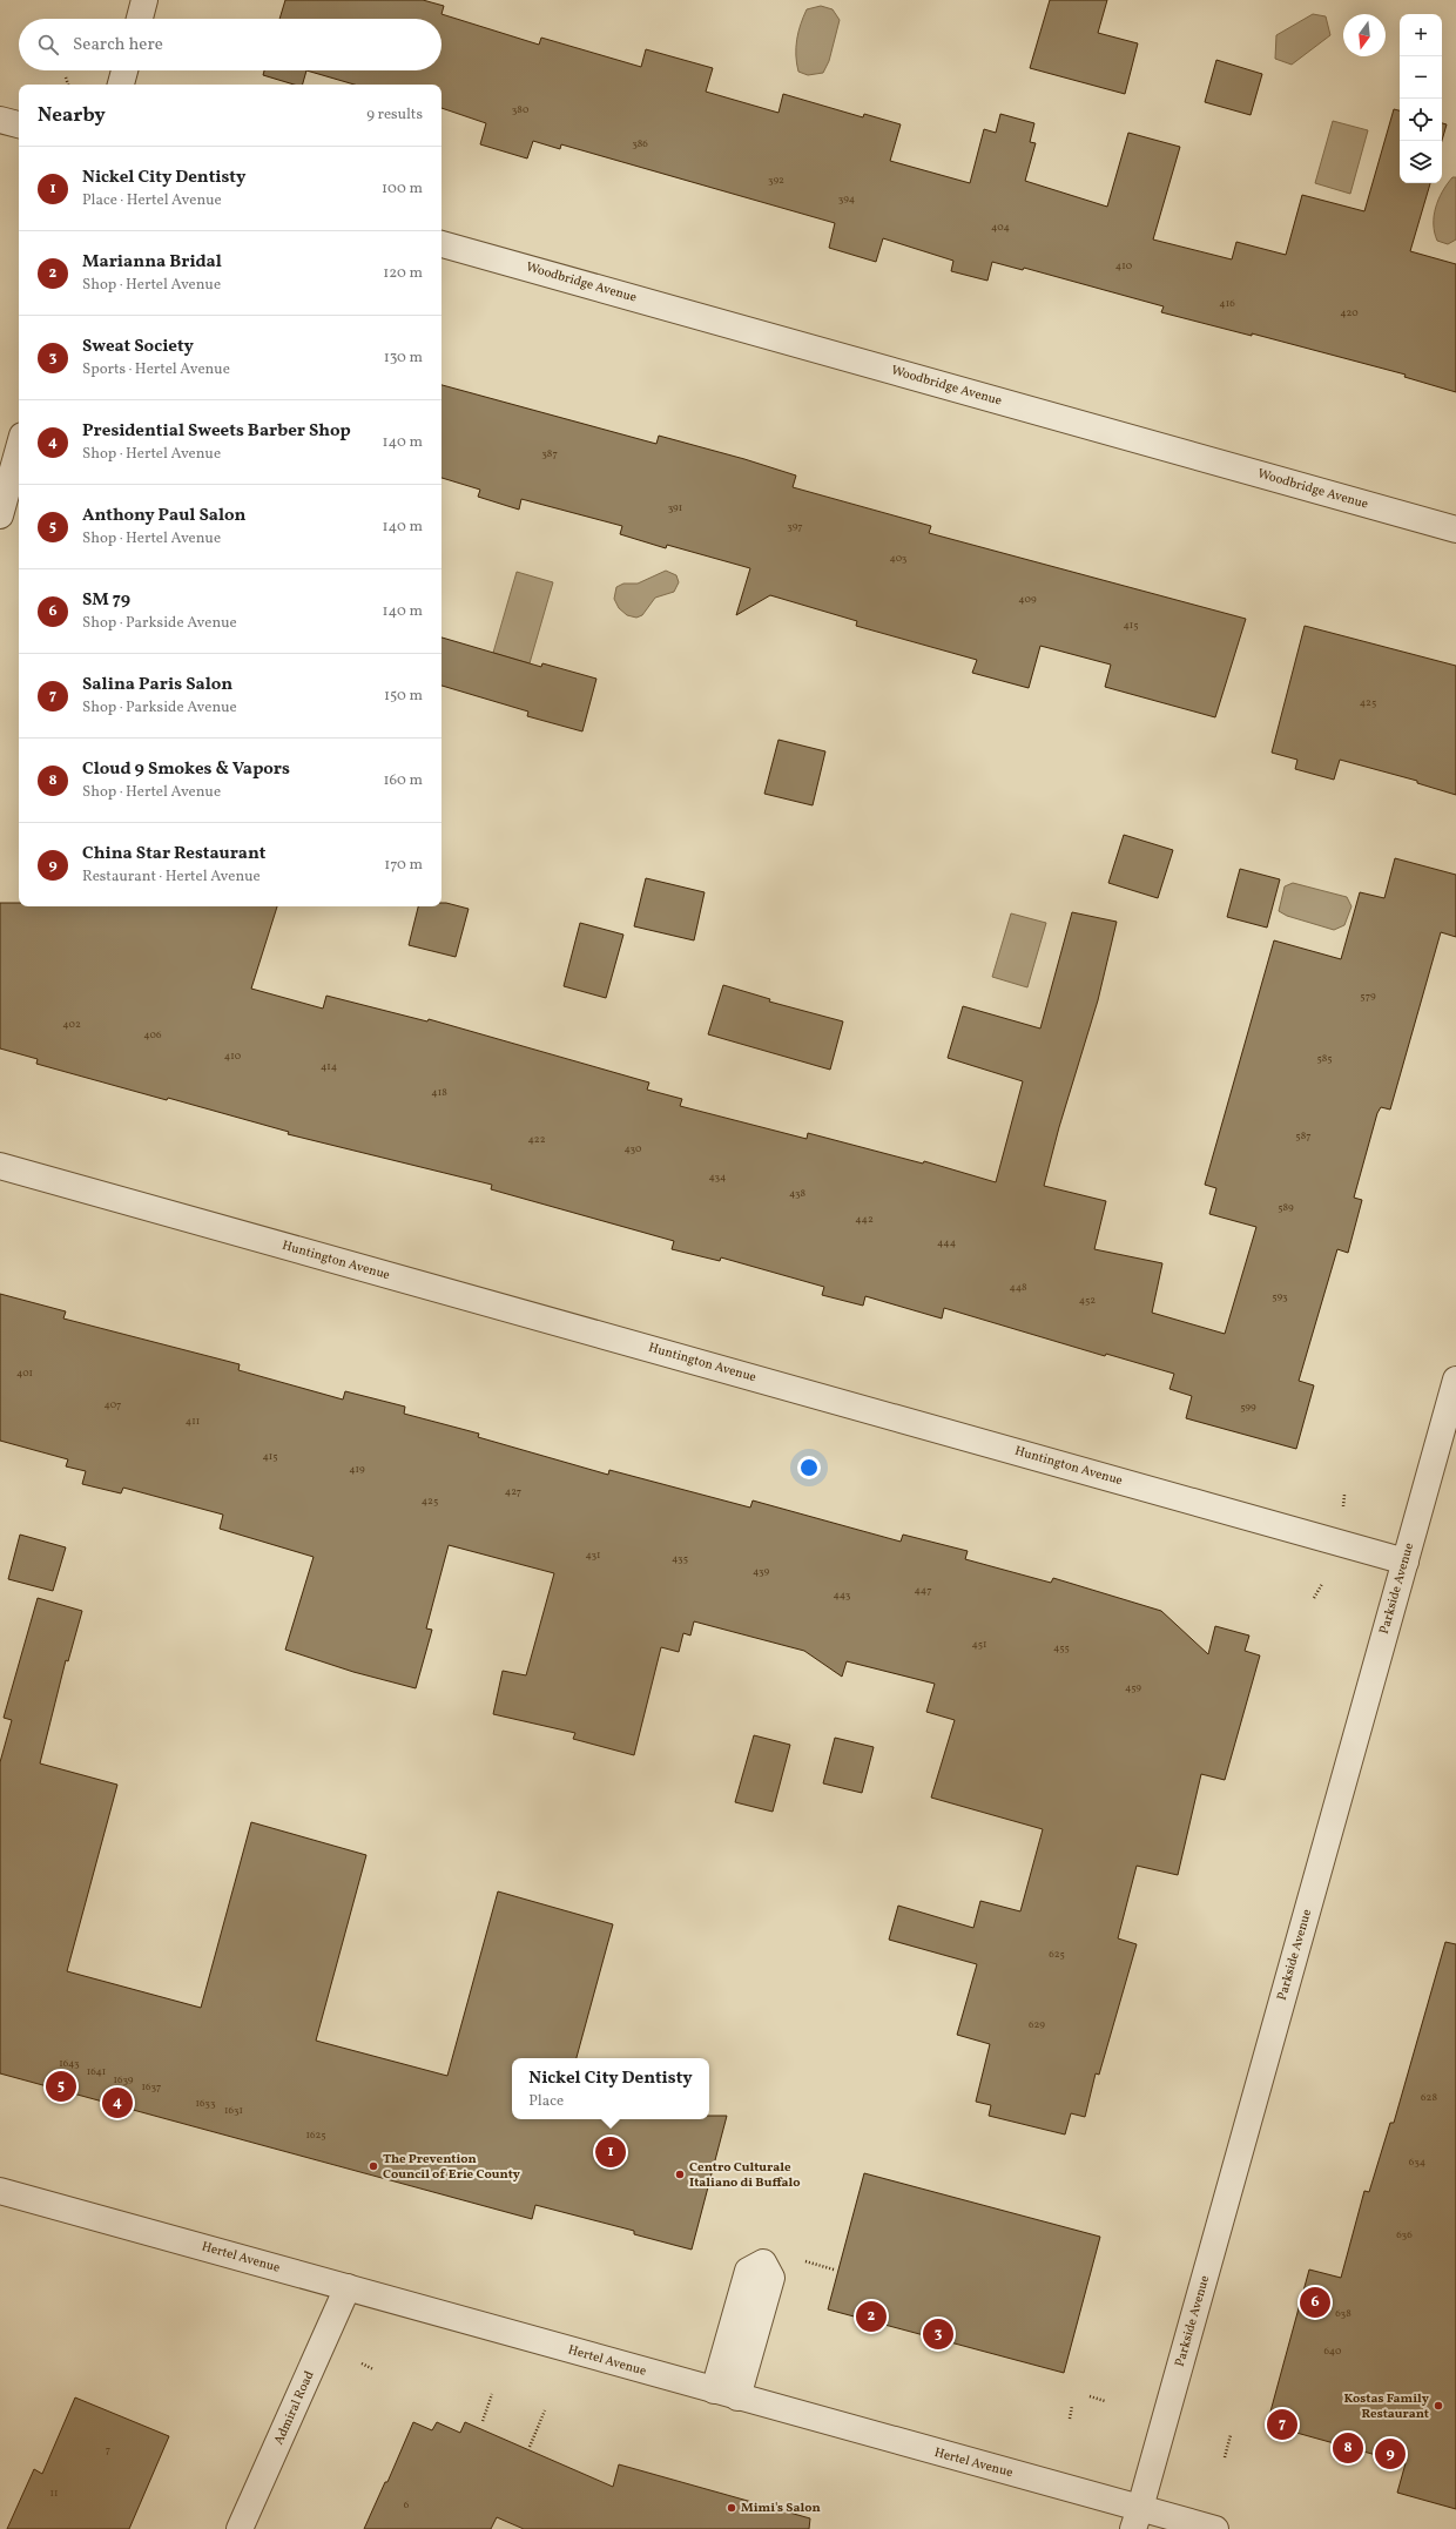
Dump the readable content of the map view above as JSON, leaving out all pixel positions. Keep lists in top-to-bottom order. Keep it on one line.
{"streets":{"street":["Woodbridge Avenue","Huntington Avenue","Parkside Avenue","Hertel Avenue","Admiral Road"]},"crossings":[["Huntington Avenue","Parkside Avenue"],["Parkside Avenue","Hertel Avenue"],["Hertel Avenue","Admiral Road"]],"places":["The Prevention Council of Erie County","Centro Culturale Italiano di Buffalo","Kostas Family Restaurant","Mimi's Salon"],"house_numbers":["380","386","392","394","404","410","416","420","387","391","397","403","409","415","425","579","402","406","410","585","414","418","587","422","430","434","438","589","442","444","448","593","452","401","407","599","411","415","419","427","425","431","435","439","447","443","451","455","459","625","629","1643","1641","1639","1637","628","1633","1631","1625","634","636","638","640","7","11","6"],"north":"bottom","page":{"map_buttons":["+","−"],"search":"Search here","heading":["Nearby","9 results"],"list":[{"mark":"1","name":"Nickel City Dentisty","note":"Place · Hertel Avenue","value":"100 m"},{"mark":"2","name":"Marianna Bridal","note":"Shop · Hertel Avenue","value":"120 m"},{"mark":"3","name":"Sweat Society","note":"Sports · Hertel Avenue","value":"130 m"},{"mark":"4","name":"Presidential Sweets Barber Shop","note":"Shop · Hertel Avenue","value":"140 m"},{"mark":"5","name":"Anthony Paul Salon","note":"Shop · Hertel Avenue","value":"140 m"},{"mark":"6","name":"SM 79","note":"Shop · Parkside Avenue","value":"140 m"},{"mark":"7","name":"Salina Paris Salon","note":"Shop · Parkside Avenue","value":"150 m"},{"mark":"8","name":"Cloud 9 Smokes & Vapors","note":"Shop · Hertel Avenue","value":"160 m"},{"mark":"9","name":"China Star Restaurant","note":"Restaurant · Hertel Avenue","value":"170 m"}],"popup":["Nickel City Dentisty","Place"],"pins":["5","4","1","6","2","3","7","8","9"]}}
